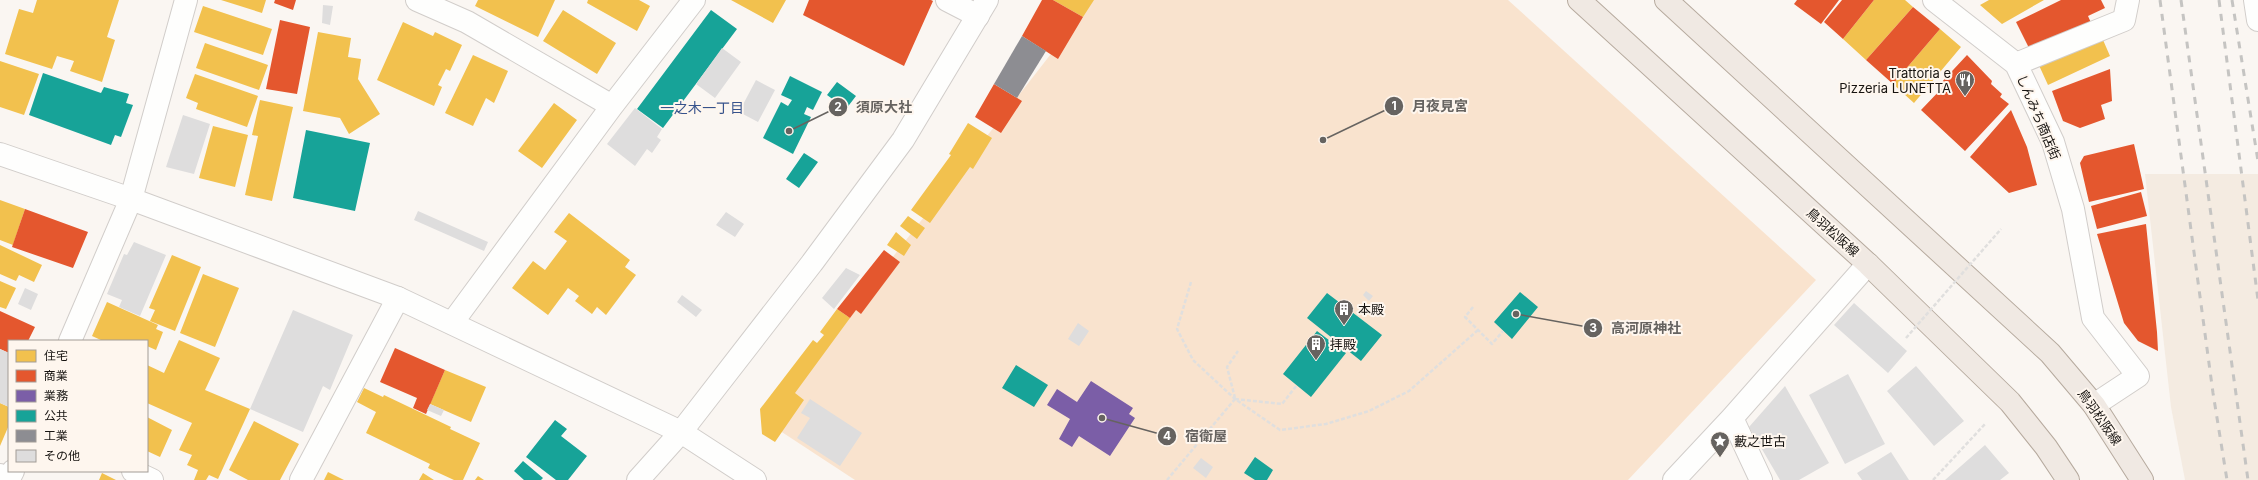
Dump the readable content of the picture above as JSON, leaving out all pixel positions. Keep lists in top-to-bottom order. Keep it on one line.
{"streets":{"main road":["鳥羽松阪線"],"street":["しんみち商店街"]},"crossings":[["しんみち商店街","鳥羽松阪線"]],"districts":["一之木一丁目"],"places":{"restaurant":["Trattoria e Pizzeria LUNETTA"],"other":["須原大社","月夜見宮","高河原神社","宿衛屋"],"building":["本殿","拝殿"],"place":["藪之世古"]},"legend":["住宅","商業","業務","公共","工業","その他"]}
